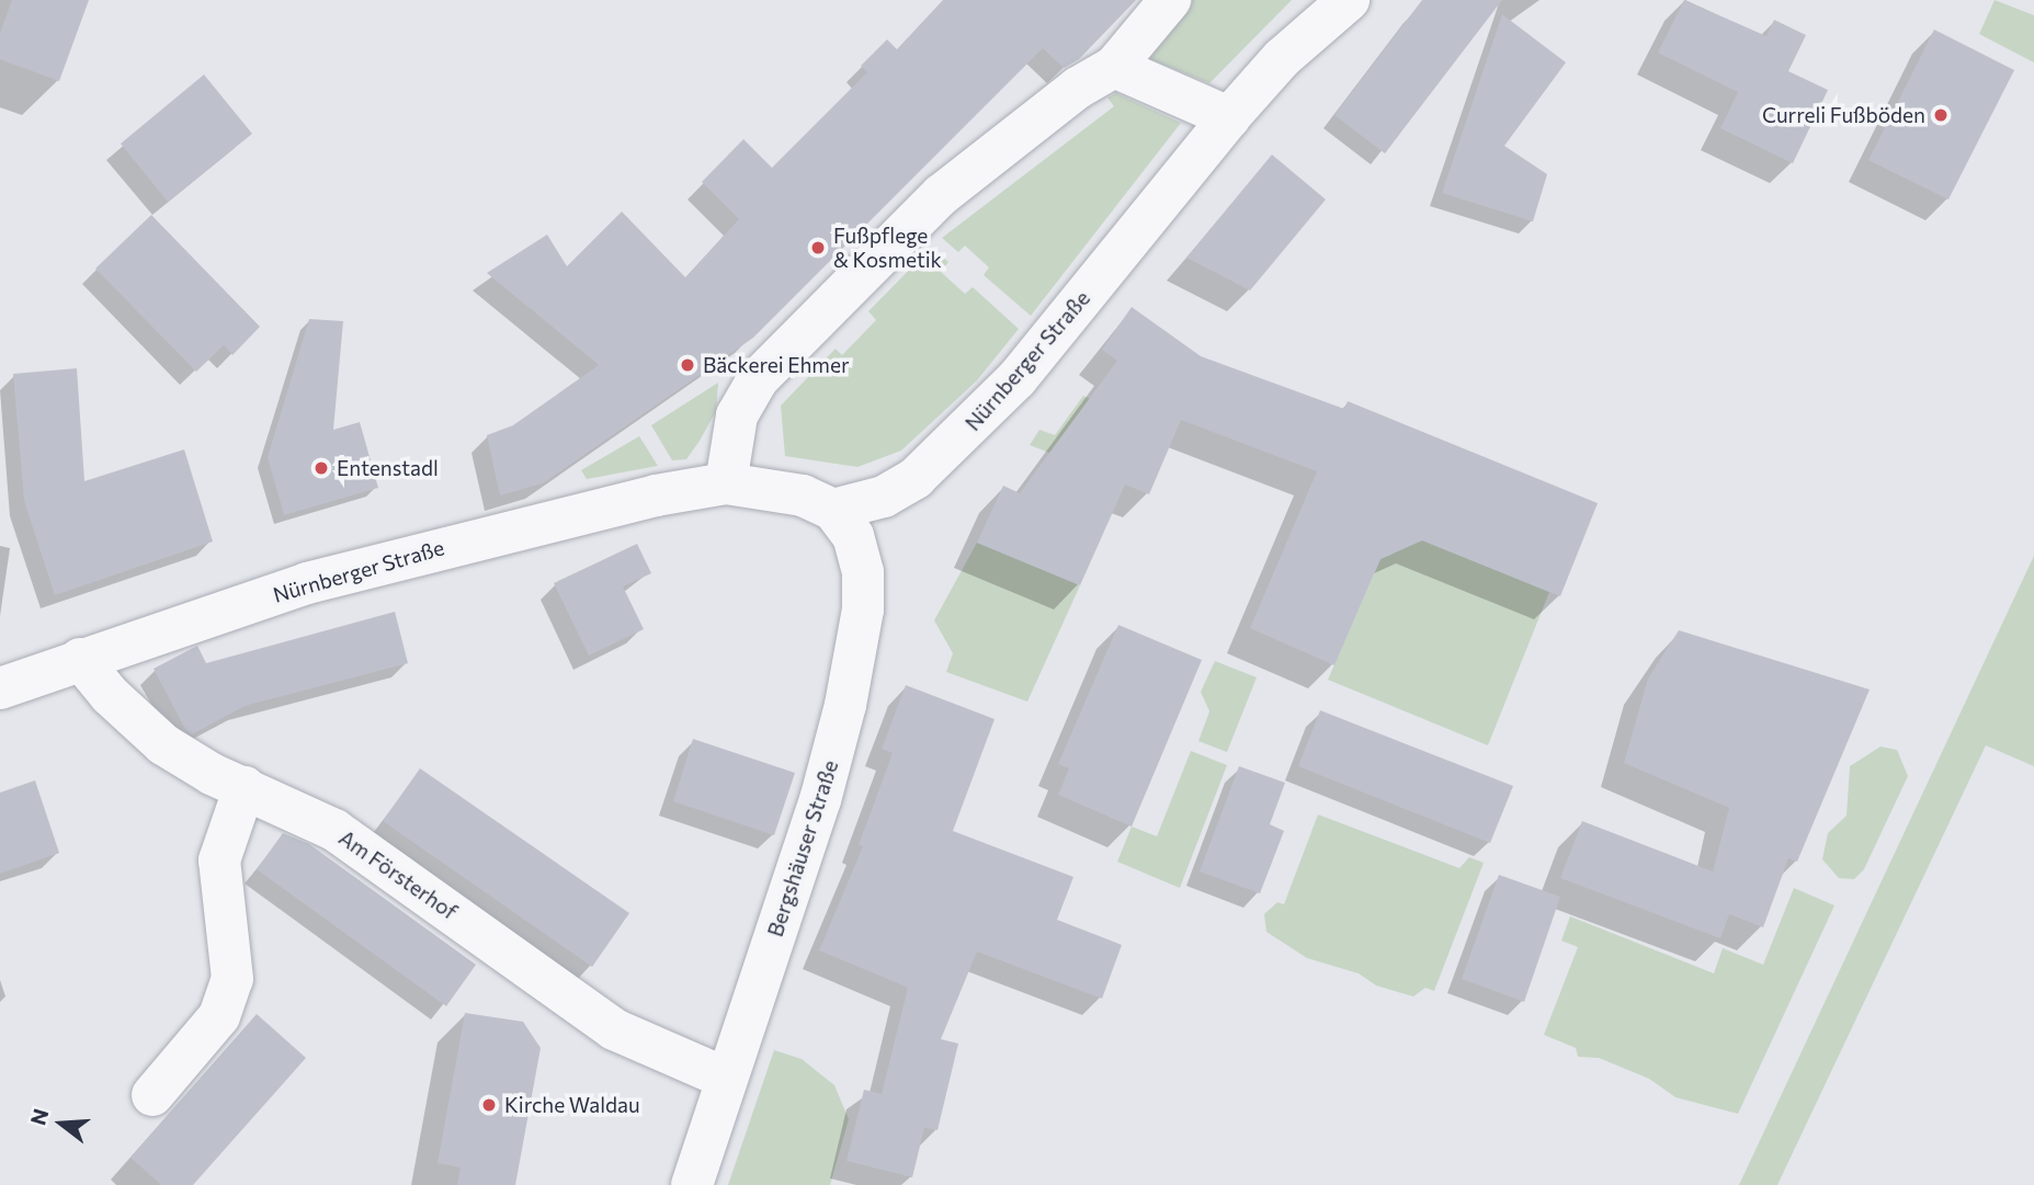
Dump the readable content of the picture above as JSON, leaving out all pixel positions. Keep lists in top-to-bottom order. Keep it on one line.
{"streets":{"street":["Nürnberger Straße","Bergshäuser Straße","Am Försterhof"]},"crossings":[["Nürnberger Straße","Bergshäuser Straße"],["Nürnberger Straße","Am Försterhof"],["Bergshäuser Straße","Am Försterhof"]],"places":["Curreli Fußböden","Fußpflege & Kosmetik","Bäckerei Ehmer","Entenstadl","Kirche Waldau"],"north":"left"}
